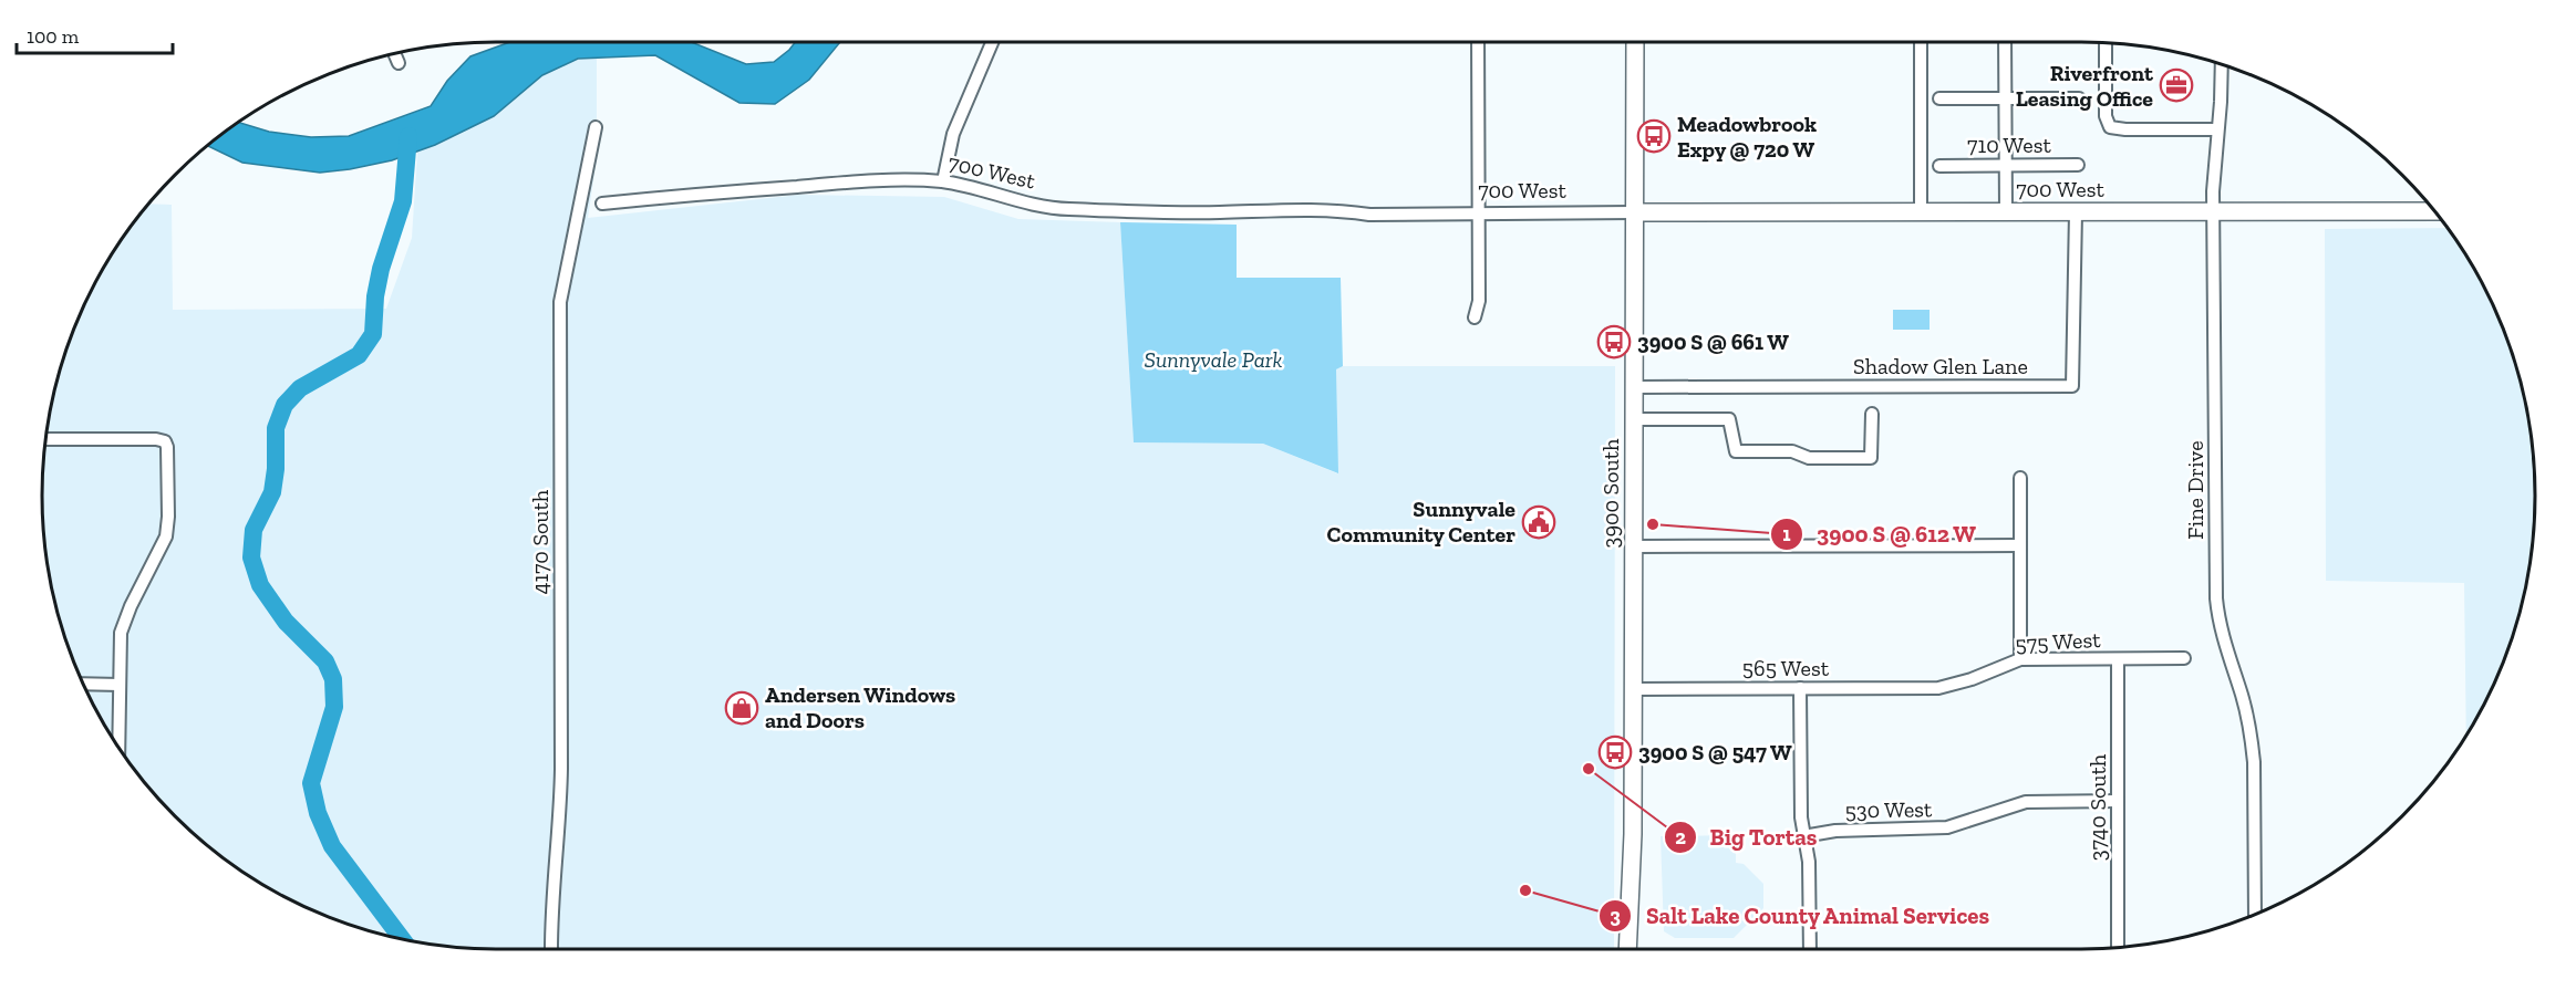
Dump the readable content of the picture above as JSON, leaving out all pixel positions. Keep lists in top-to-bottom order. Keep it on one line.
{"streets":{"main road":["700 West","3900 South"],"street":["710 West","Shadow Glen Lane","Fine Drive","4170 South","575 West","565 West","3740 South","530 West"]},"crossings":[["700 West","Shadow Glen Lane"],["700 West","Fine Drive"],["700 West","3900 South"],["Shadow Glen Lane","3900 South"],["3900 South","565 West"],["575 West","565 West"],["575 West","3740 South"],["3740 South","530 West"]],"parks":["Sunnyvale Park"],"places":{"office":["Riverfront Leasing Office"],"bus stop":["Meadowbrook Expy @ 720 W","3900 S @ 661 W","3900 S @ 547 W"],"public building":["Sunnyvale Community Center"],"other":["3900 S @ 612 W","Big Tortas","Salt Lake County Animal Services"],"shop":["Andersen Windows and Doors"]},"scale_bar":"100 m"}
